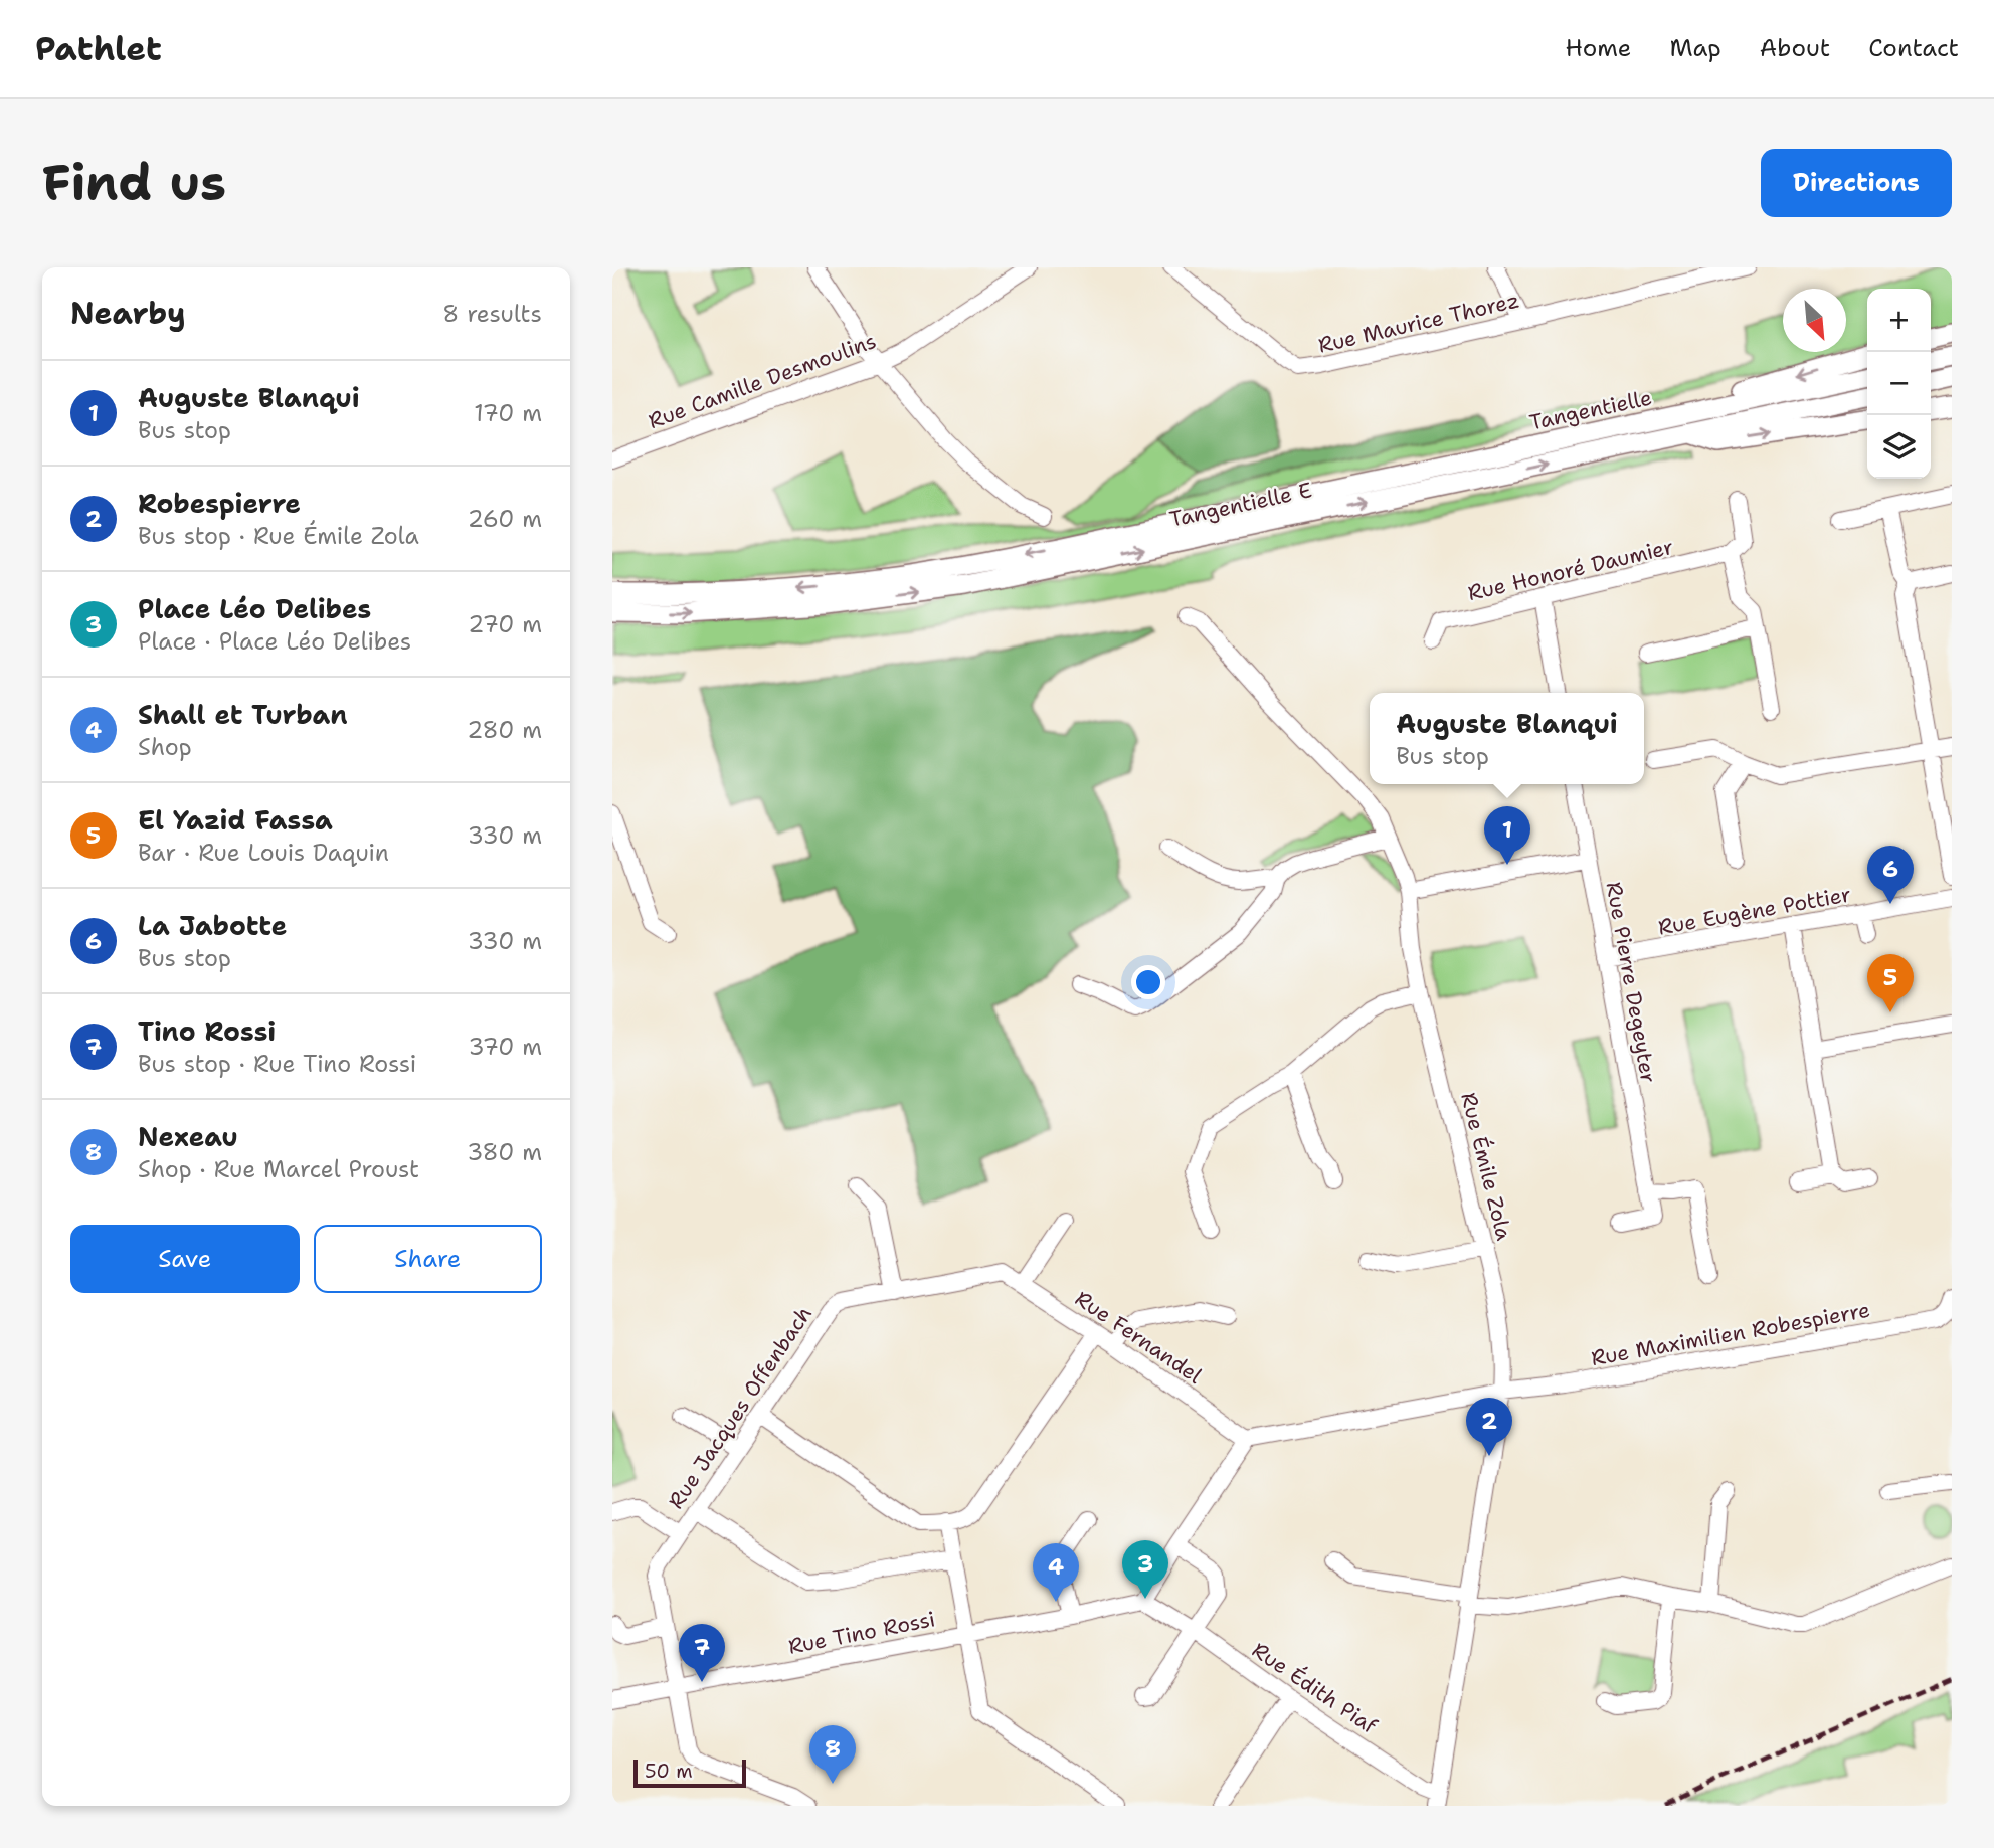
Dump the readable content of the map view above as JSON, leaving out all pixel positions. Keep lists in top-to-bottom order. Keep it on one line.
{"streets":{"main road":["Tangentielle","Tangentielle E"],"street":["Rue Maurice Thorez","Rue Camille Desmoulins","Rue Honoré Daumier","Rue Eugène Pottier","Rue Pierre Degeyter","Rue Émile Zola","Rue Maximilien Robespierre","Rue Fernandel","Rue Jacques Offenbach","Rue Tino Rossi","Rue Édith Piaf"]},"crossings":[["Tangentielle","Tangentielle E"],["Rue Eugène Pottier","Rue Pierre Degeyter"],["Rue Émile Zola","Rue Maximilien Robespierre"],["Rue Émile Zola","Rue Édith Piaf"],["Rue Maximilien Robespierre","Rue Fernandel"],["Rue Fernandel","Rue Jacques Offenbach"],["Rue Jacques Offenbach","Rue Tino Rossi"],["Rue Tino Rossi","Rue Édith Piaf"]],"scale_bar":"50 m","north":"bottom right","page":{"header":"Pathlet","nav":["Home","Map","About","Contact"],"buttons":["Directions",["Save","Share"]],"title":"Find us","heading":["Nearby","8 results"],"map_buttons":["+","−"],"list":[{"mark":"1","name":"Auguste Blanqui","note":"Bus stop","value":"170 m"},{"mark":"2","name":"Robespierre","note":"Bus stop · Rue Émile Zola","value":"260 m"},{"mark":"3","name":"Place Léo Delibes","note":"Place · Place Léo Delibes","value":"270 m"},{"mark":"4","name":"Shall et Turban","note":"Shop","value":"280 m"},{"mark":"5","name":"El Yazid Fassa","note":"Bar · Rue Louis Daquin","value":"330 m"},{"mark":"6","name":"La Jabotte","note":"Bus stop","value":"330 m"},{"mark":"7","name":"Tino Rossi","note":"Bus stop · Rue Tino Rossi","value":"370 m"},{"mark":"8","name":"Nexeau","note":"Shop · Rue Marcel Proust","value":"380 m"}],"popup":["Auguste Blanqui","Bus stop"],"pins":["1","6","5","2","3","4","7","8"],"scale":"50 m"}}
